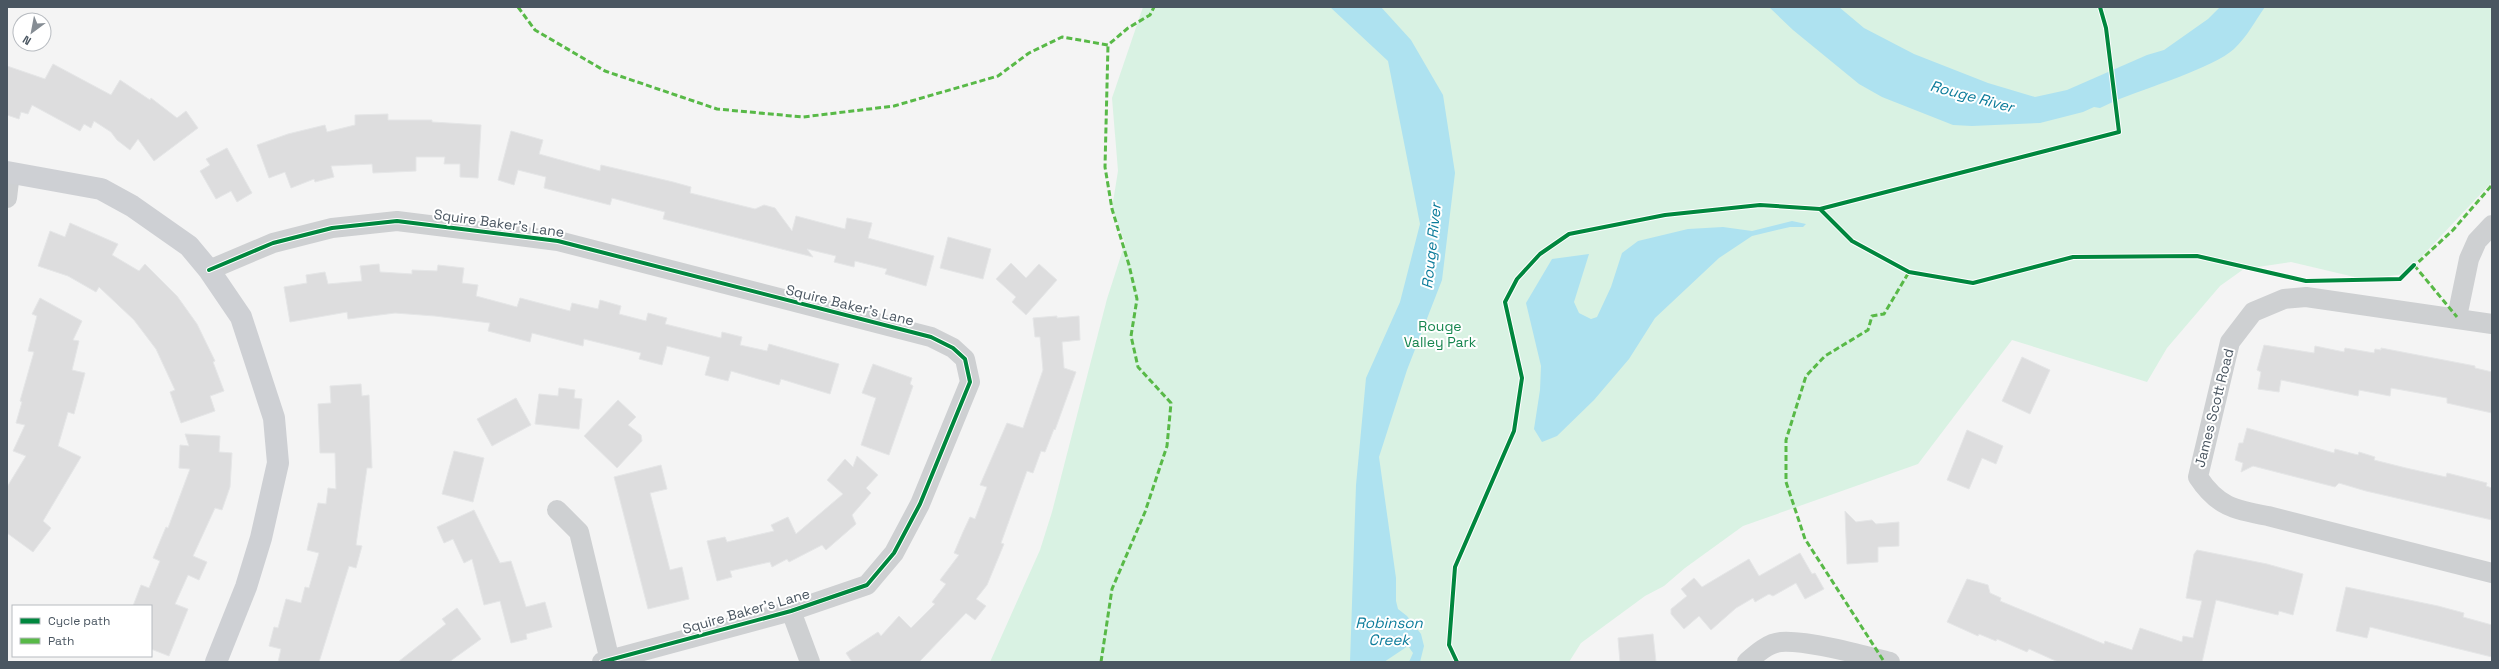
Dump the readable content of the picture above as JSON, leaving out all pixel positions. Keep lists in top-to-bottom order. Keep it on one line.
{"streets":{"street":["Squire Baker's Lane","James Scott Road"]},"water":["Rouge River","Robinson Creek"],"parks":["Rouge Valley Park"],"legend":["Cycle path","Path"],"north":"bottom left"}
